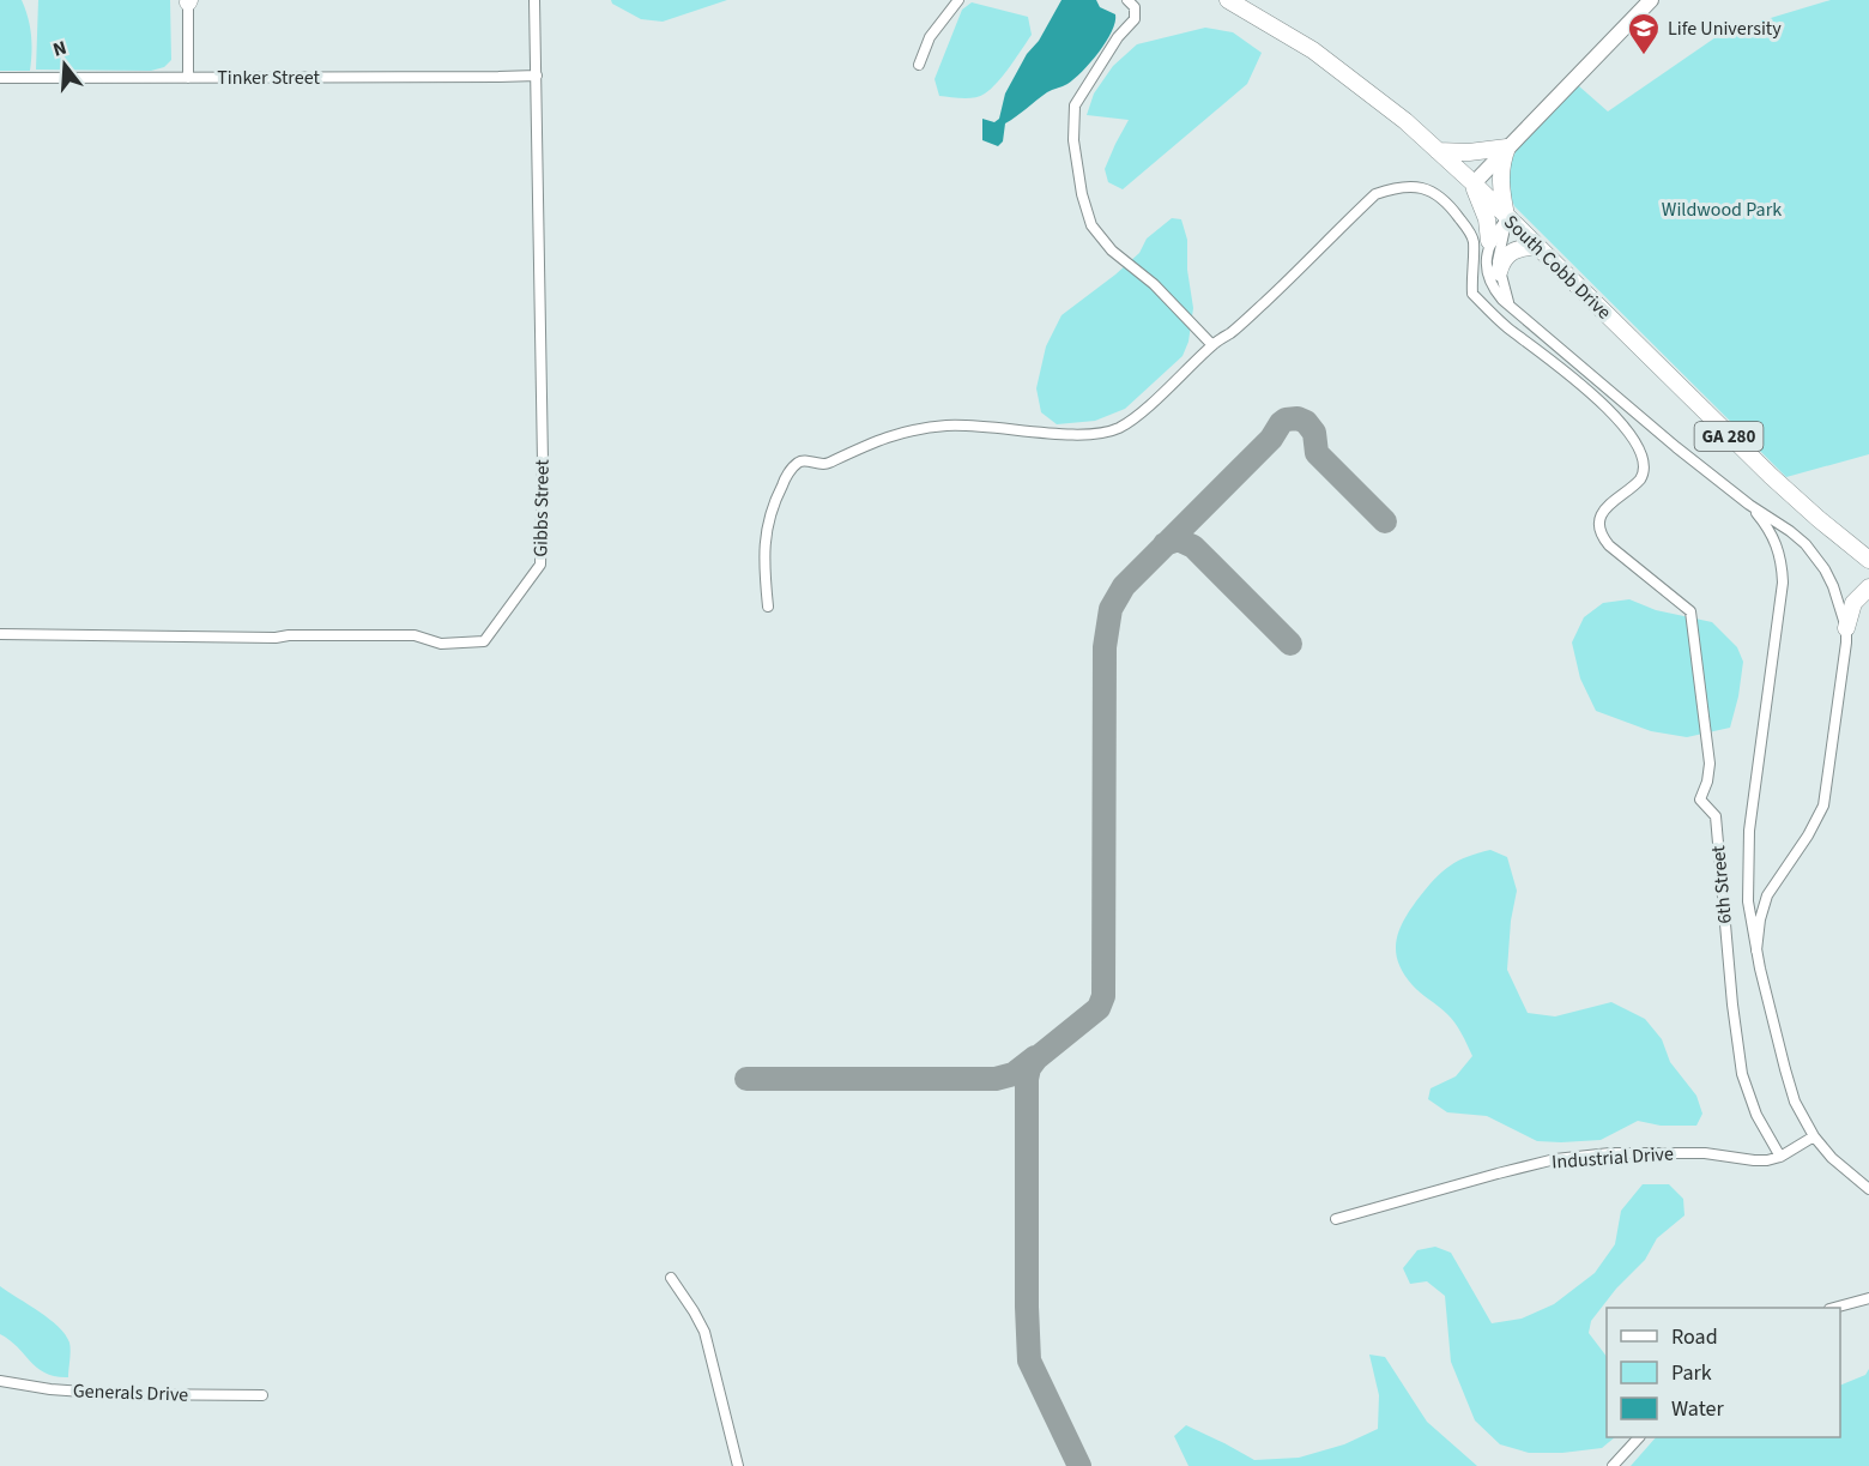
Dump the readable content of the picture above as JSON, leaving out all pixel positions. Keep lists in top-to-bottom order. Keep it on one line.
{"streets":{"main road":["South Cobb Drive","GA 280"],"street":["Tinker Street","Gibbs Street","6th Street","Industrial Drive","Generals Drive"]},"crossings":[["Tinker Street","Gibbs Street"],["6th Street","Industrial Drive"]],"parks":["Wildwood Park"],"places":{"school or university":["Life University"]},"legend":["Road","Park","Water"],"north":"top"}
